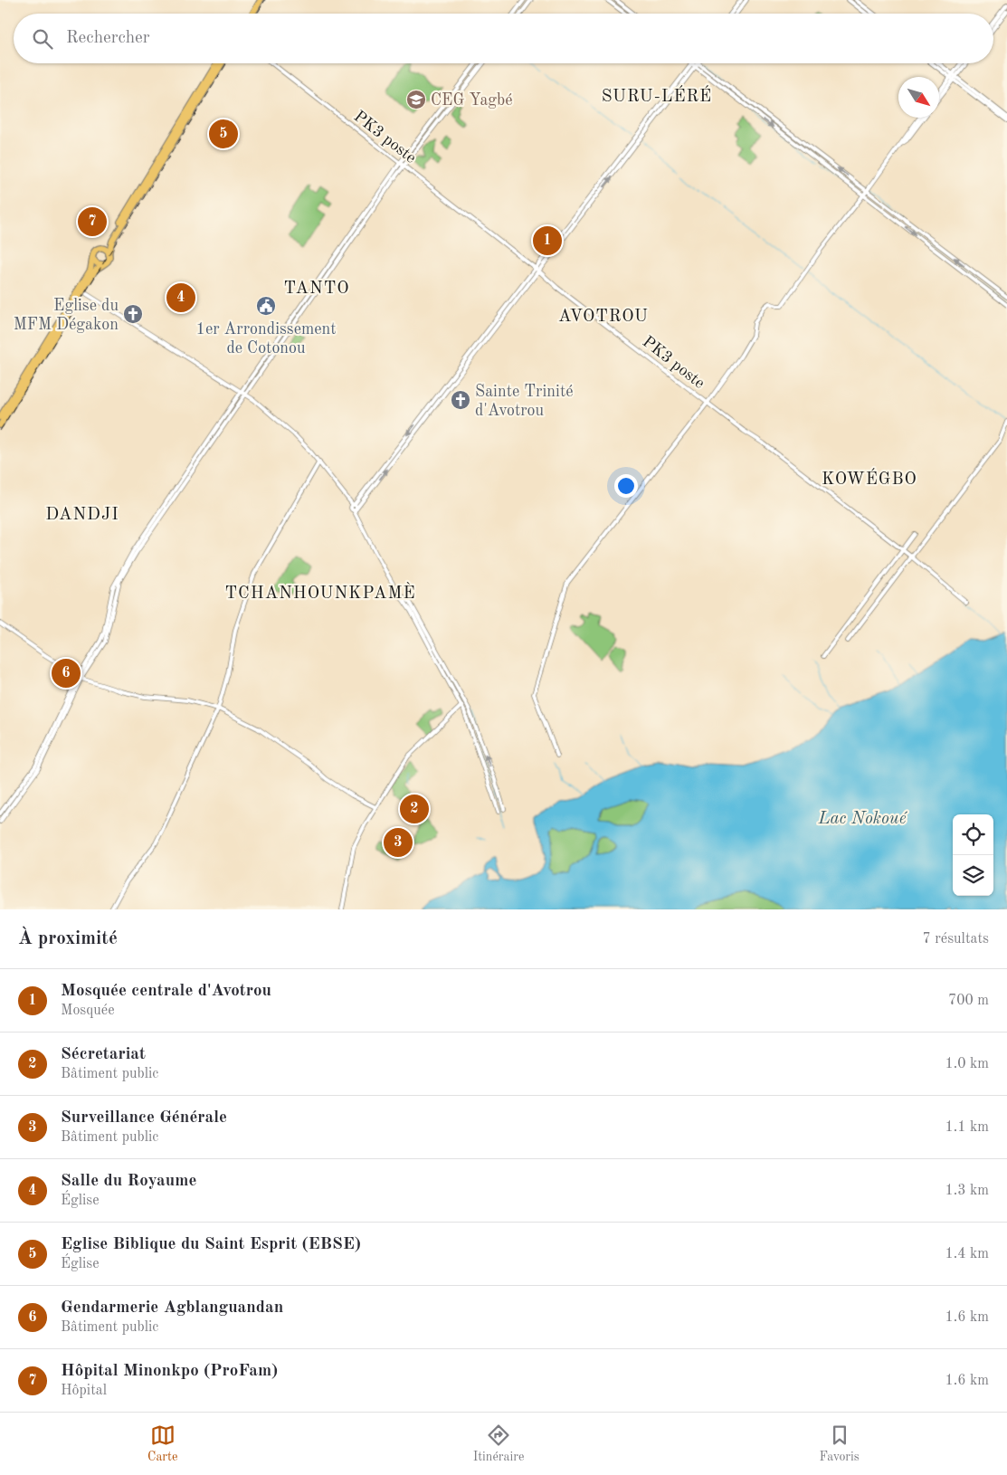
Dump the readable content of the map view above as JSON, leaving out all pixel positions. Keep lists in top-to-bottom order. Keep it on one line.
{"streets":{"street":["PK3 poste"]},"districts":["SURU-LÉRÉ","TANTO","AVOTROU","KOWÉGBO","DANDJI","TCHANHOUNKPAMÈ"],"water":["Lac Nokoué"],"places":{"school or university":["CEG Yagbé"],"public building":["1er Arrondissement de Cotonou"],"church":["Eglise du MFM Dégakon","Sainte Trinité d'Avotrou"]},"north":"bottom right","page":{"search":"Rechercher","pins":["5","7","1","4","6","2","3"],"heading":["À proximité","7 résultats"],"list":[{"mark":"1","name":"Mosquée centrale d'Avotrou","note":"Mosquée","value":"700 m"},{"mark":"2","name":"Sécretariat","note":"Bâtiment public","value":"1.0 km"},{"mark":"3","name":"Surveillance Générale","note":"Bâtiment public","value":"1.1 km"},{"mark":"4","name":"Salle du Royaume","note":"Église","value":"1.3 km"},{"mark":"5","name":"Eglise Biblique du Saint Esprit (EBSE)","note":"Église","value":"1.4 km"},{"mark":"6","name":"Gendarmerie Agblanguandan","note":"Bâtiment public","value":"1.6 km"},{"mark":"7","name":"Hôpital Minonkpo (ProFam)","note":"Hôpital","value":"1.6 km"}],"nav":["Carte","Itinéraire","Favoris"]}}
